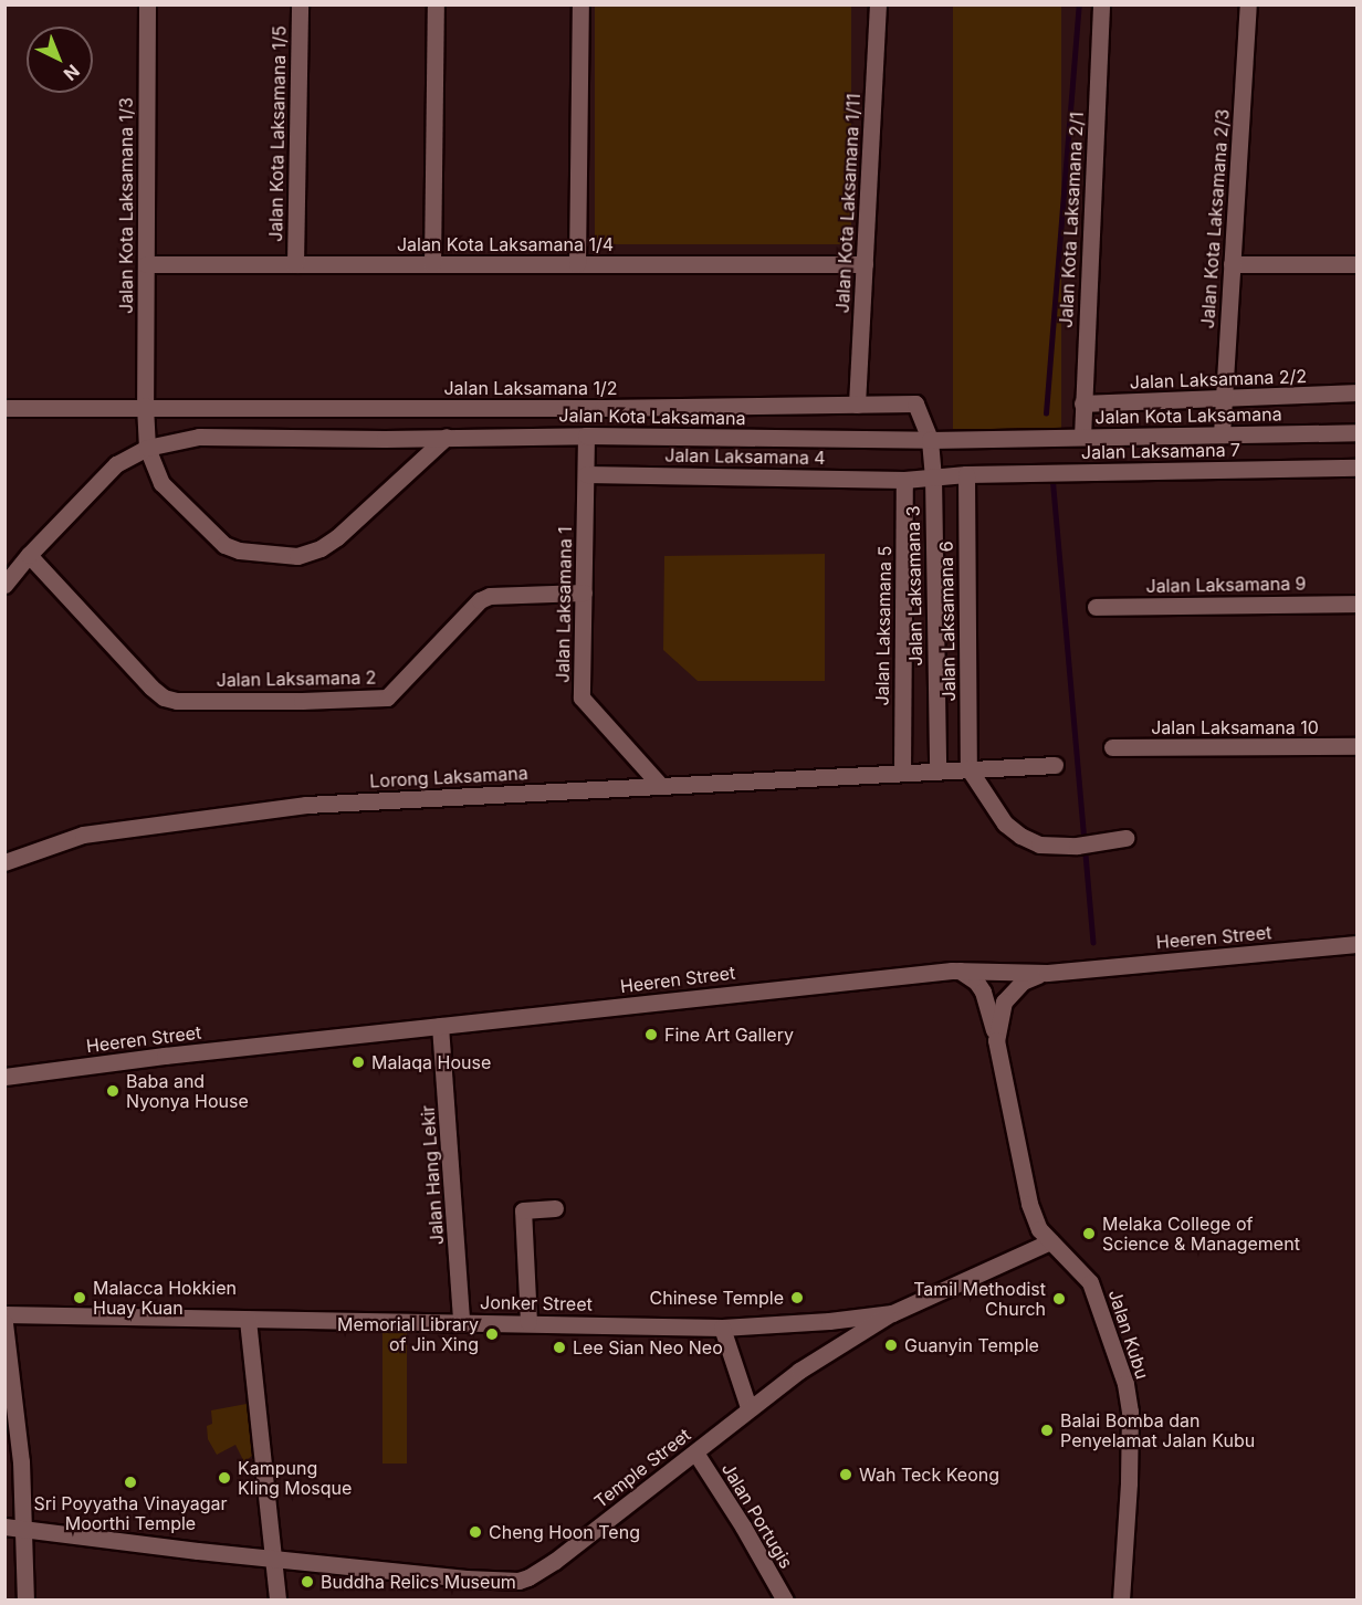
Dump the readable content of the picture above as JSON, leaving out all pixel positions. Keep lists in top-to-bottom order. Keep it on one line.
{"streets":{"street":["Jalan Kota Laksamana 1/5","Jalan Kota Laksamana 1/11","Jalan Kota Laksamana 1/3","Jalan Kota Laksamana 2/3","Jalan Kota Laksamana 2/1","Jalan Kota Laksamana 1/4","Jalan Laksamana 2/2","Jalan Laksamana 1/2","Jalan Kota Laksamana","Jalan Laksamana 7","Jalan Laksamana 4","Jalan Laksamana 9","Jalan Laksamana 3","Jalan Laksamana 1","Jalan Laksamana 6","Jalan Laksamana 5","Jalan Laksamana 2","Jalan Laksamana 10","Lorong Laksamana","Heeren Street","Jalan Hang Lekir","Jonker Street","Jalan Kubu","Temple Street","Jalan Portugis"]},"crossings":[["Jalan Kota Laksamana 1/5","Jalan Kota Laksamana 1/4"],["Jalan Kota Laksamana 1/11","Jalan Kota Laksamana 1/4"],["Jalan Kota Laksamana 1/11","Jalan Laksamana 1/2"],["Jalan Kota Laksamana 1/3","Jalan Kota Laksamana 1/4"],["Jalan Kota Laksamana 1/3","Jalan Laksamana 1/2"],["Jalan Kota Laksamana 1/3","Jalan Kota Laksamana"],["Jalan Kota Laksamana 2/3","Jalan Laksamana 2/2"],["Jalan Kota Laksamana 2/3","Jalan Kota Laksamana"],["Jalan Kota Laksamana 2/1","Jalan Laksamana 2/2"],["Jalan Kota Laksamana 2/1","Jalan Kota Laksamana"],["Jalan Laksamana 1/2","Jalan Laksamana 3"],["Jalan Kota Laksamana","Jalan Laksamana 3"],["Jalan Kota Laksamana","Jalan Laksamana 1"],["Jalan Kota Laksamana","Jalan Laksamana 2"],["Jalan Laksamana 7","Jalan Laksamana 4"],["Jalan Laksamana 7","Jalan Laksamana 3"],["Jalan Laksamana 7","Jalan Laksamana 6"],["Jalan Laksamana 4","Jalan Laksamana 3"],["Jalan Laksamana 4","Jalan Laksamana 1"],["Jalan Laksamana 4","Jalan Laksamana 5"],["Jalan Laksamana 3","Lorong Laksamana"],["Jalan Laksamana 1","Jalan Laksamana 2"],["Jalan Laksamana 1","Lorong Laksamana"],["Jalan Laksamana 6","Lorong Laksamana"],["Jalan Laksamana 5","Lorong Laksamana"],["Heeren Street","Jalan Hang Lekir"],["Heeren Street","Jalan Kubu"],["Jalan Hang Lekir","Jonker Street"],["Jonker Street","Jalan Kubu"],["Jonker Street","Temple Street"],["Temple Street","Jalan Portugis"]],"places":["Fine Art Gallery","Malaqa House","Baba and Nyonya House","Melaka College of Science & Management","Malacca Hokkien Huay Kuan","Chinese Temple","Tamil Methodist Church","Memorial Library of Jin Xing","Guanyin Temple","Lee Sian Neo Neo","Balai Bomba dan Penyelamat Jalan Kubu","Wah Teck Keong","Kampung Kling Mosque","Sri Poyyatha Vinayagar Moorthi Temple","Cheng Hoon Teng","Buddha Relics Museum"],"north":"bottom right"}
